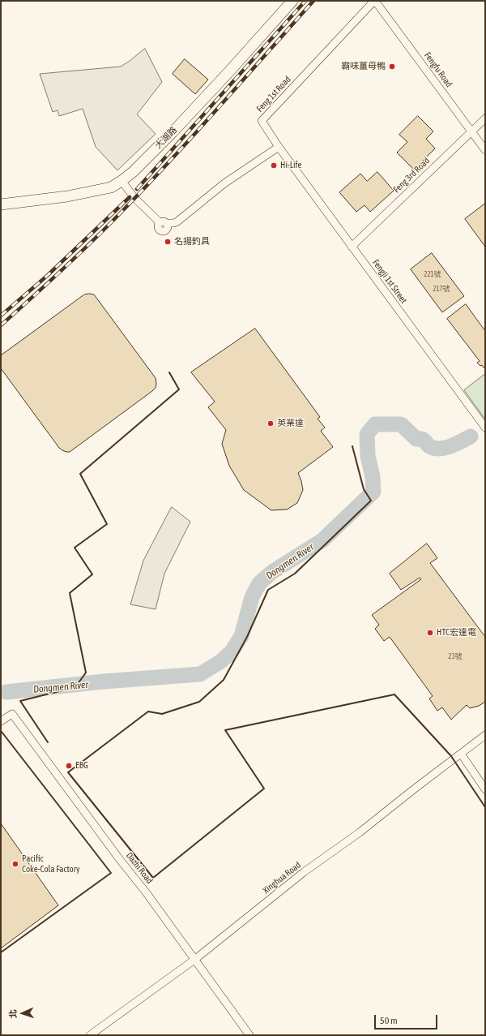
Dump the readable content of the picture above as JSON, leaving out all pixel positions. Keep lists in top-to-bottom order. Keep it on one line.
{"streets":{"street":["Fengfu Road","Feng 1st Road","大湖路","Feng 3rd Road","Fengji 1st Street","Dazhi Road","Xinghua Road"]},"crossings":[["Fengfu Road","Feng 1st Road"],["Fengfu Road","Feng 3rd Road"],["Feng 1st Road","Fengji 1st Street"],["Feng 3rd Road","Fengji 1st Street"],["Dazhi Road","Xinghua Road"]],"water":["Dongmen River"],"places":["霸味薑母鴨","Hi-Life","名揚釣具","英業達","HTC宏達電","EBG","Pacific Coke-Cola Factory"],"house_numbers":["221號","217號","23號"],"scale_bar":"50 m","north":"left"}
